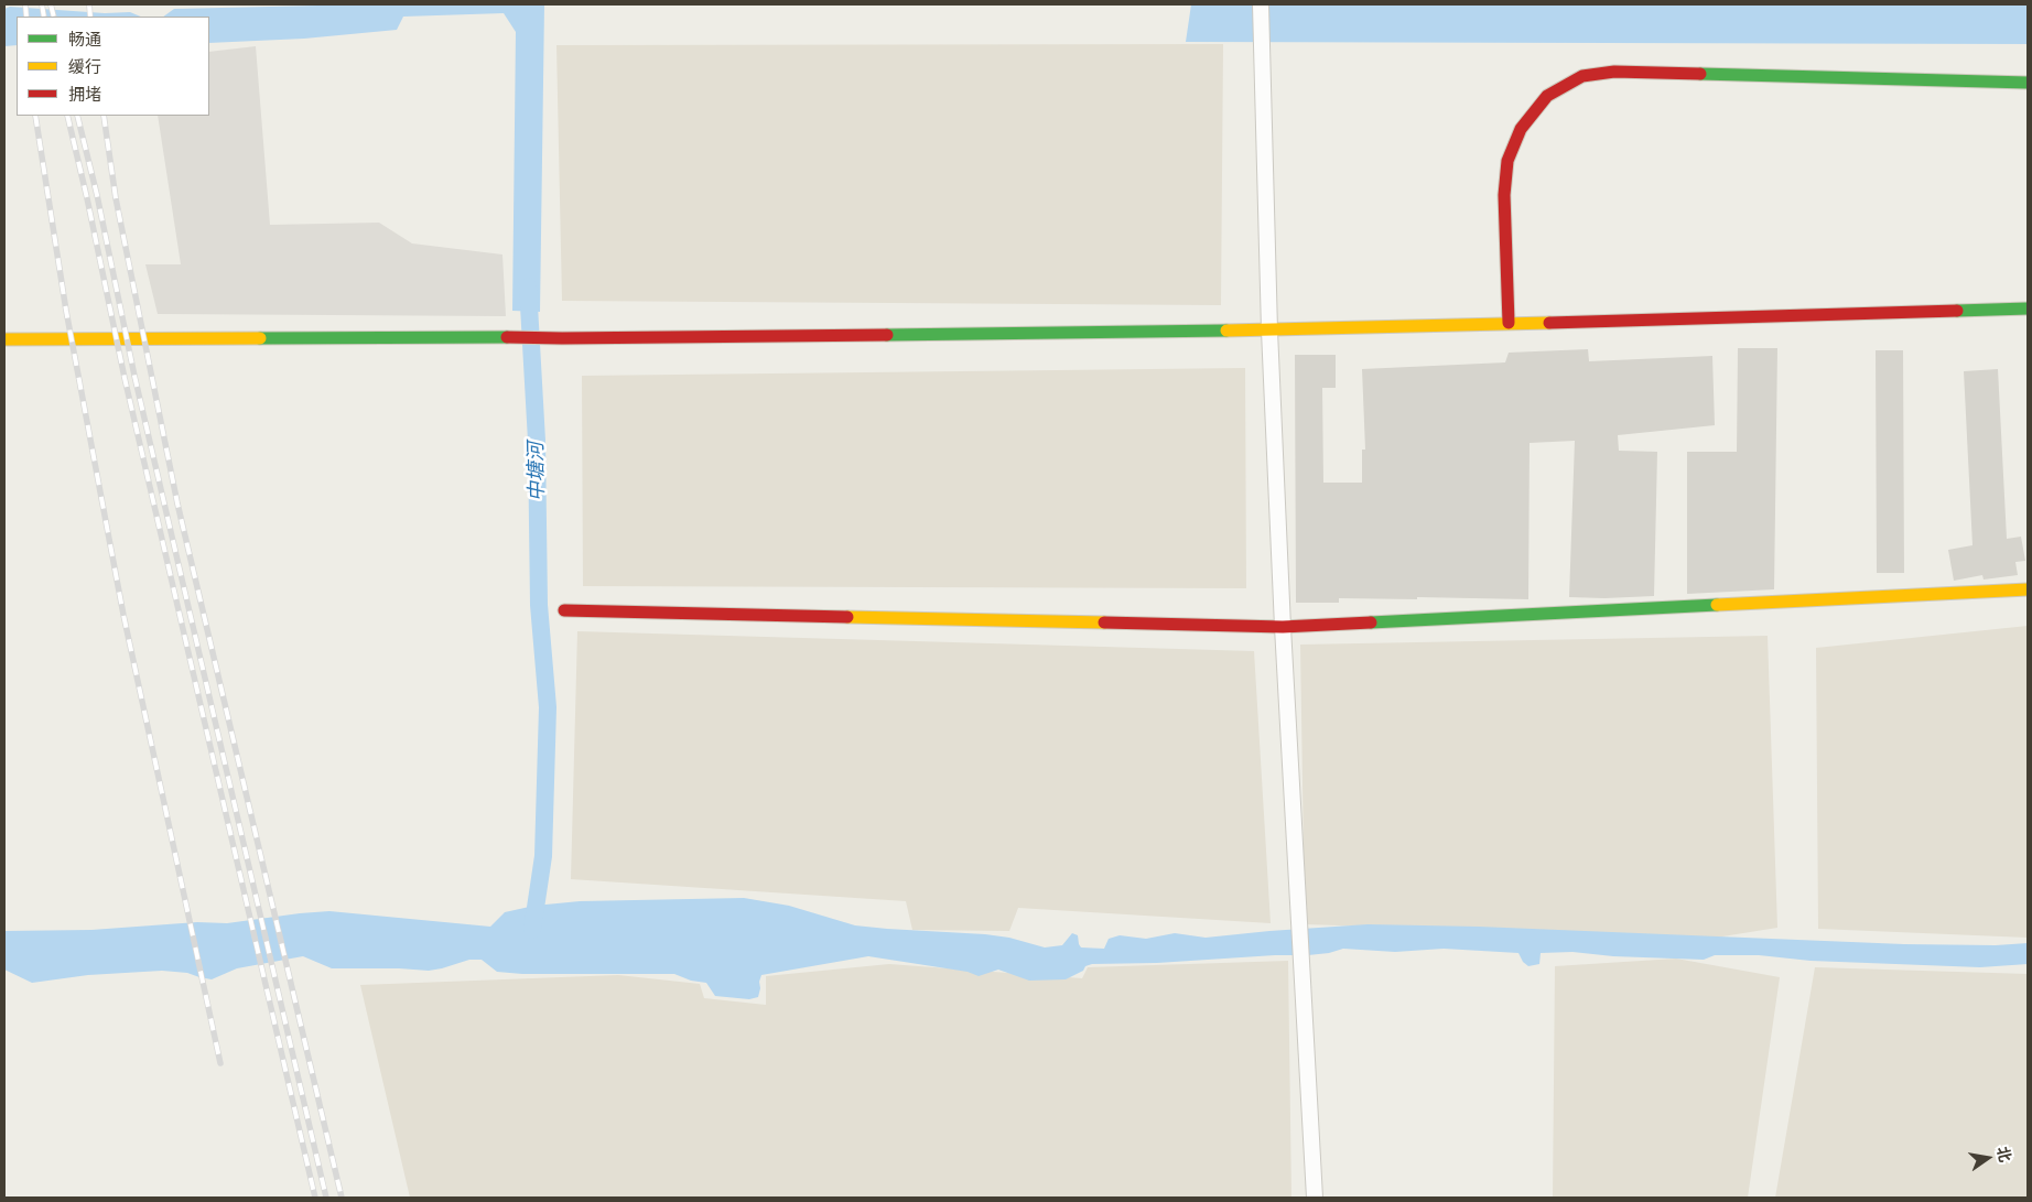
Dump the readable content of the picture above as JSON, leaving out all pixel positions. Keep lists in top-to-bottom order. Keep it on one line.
{"water":["中塘河"],"legend":["畅通","缓行","拥堵"],"north":"right"}
